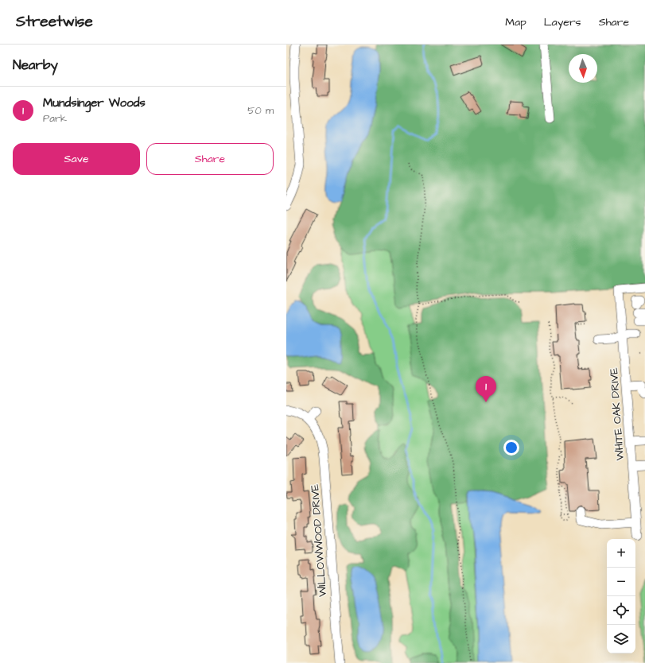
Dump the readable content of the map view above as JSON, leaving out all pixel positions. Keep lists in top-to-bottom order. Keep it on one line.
{"streets":{"street":["WHITE OAK DRIVE","WILLOWWOOD DRIVE"]},"north":"bottom","page":{"header":"Streetwise","nav":["Map","Layers","Share"],"heading":"Nearby","list":[{"mark":"1","name":"Mundsinger Woods","note":"Park","value":"50 m"}],"buttons":["Save","Share"],"pins":"1","map_buttons":["+","−"]}}
